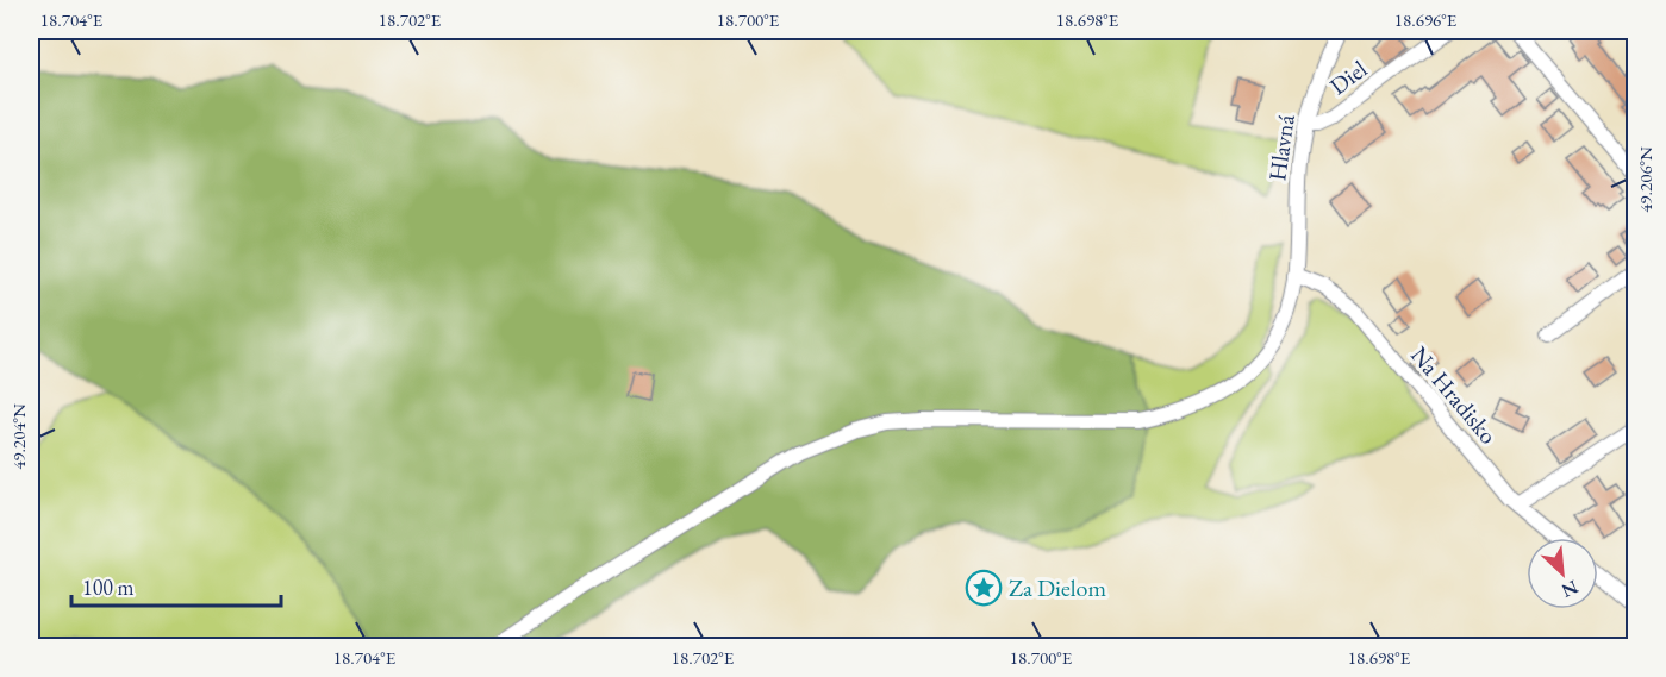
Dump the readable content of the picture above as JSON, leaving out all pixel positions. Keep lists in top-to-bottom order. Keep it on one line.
{"streets":{"street":["Diel","Hlavná","Na Hradisko"]},"crossings":[["Diel","Hlavná"],["Hlavná","Na Hradisko"]],"places":{"place":["Za Dielom"]},"scale_bar":"100 m","north":"bottom right","coordinates":["18.704°E","18.702°E","18.700°E","18.698°E","18.696°E","49.206°N","49.204°N"]}
